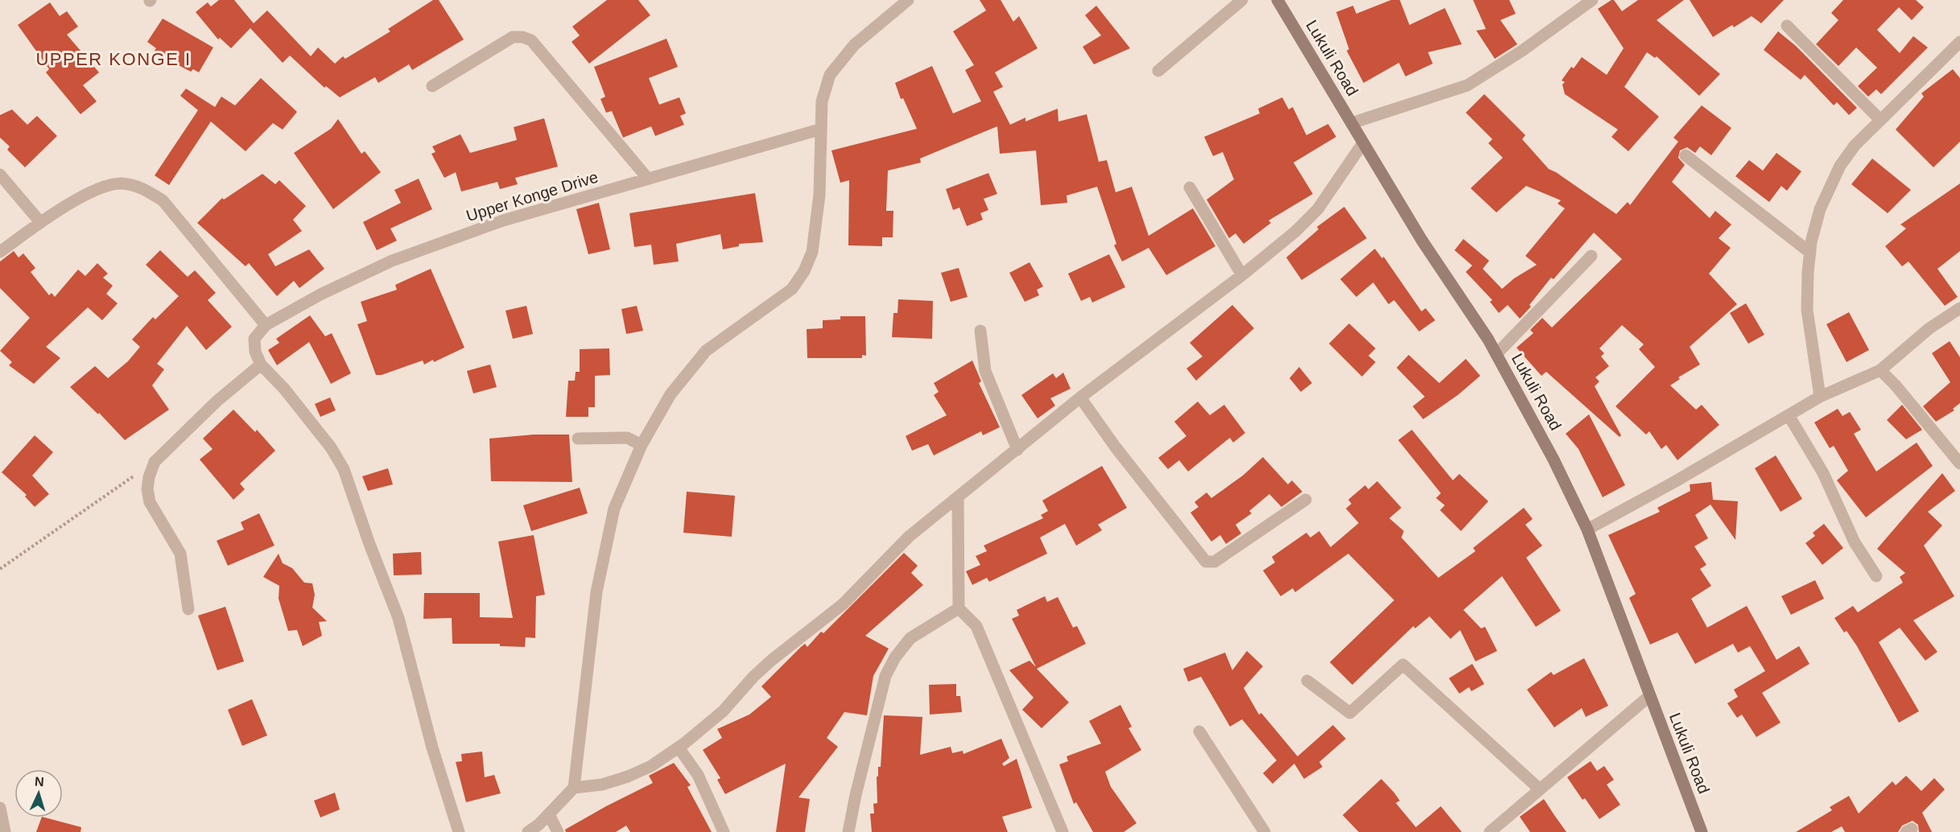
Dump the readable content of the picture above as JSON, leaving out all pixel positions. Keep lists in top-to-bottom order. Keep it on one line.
{"streets":{"street":["Lukuli Road","Upper Konge Drive"]},"districts":["UPPER KONGE I"],"north":"top"}
